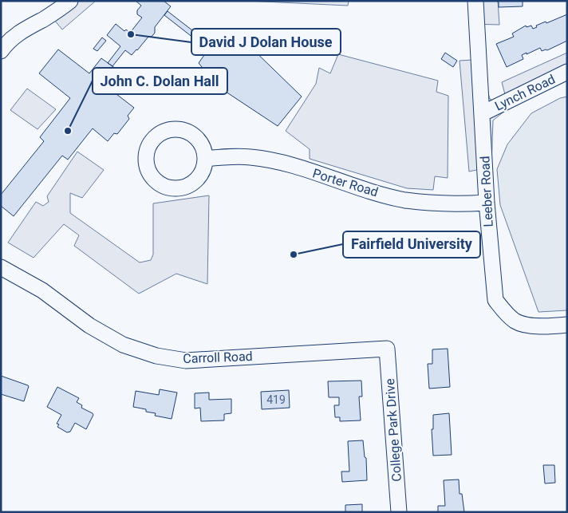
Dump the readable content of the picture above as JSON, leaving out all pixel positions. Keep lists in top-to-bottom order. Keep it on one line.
{"streets":{"street":["Lynch Road","Porter Road","Leeber Road","Carroll Road","College Park Drive"]},"crossings":[["Lynch Road","Leeber Road"],["Porter Road","Leeber Road"],["Carroll Road","College Park Drive"]],"places":["David J Dolan House","John C. Dolan Hall","Fairfield University"],"house_numbers":["419"]}
